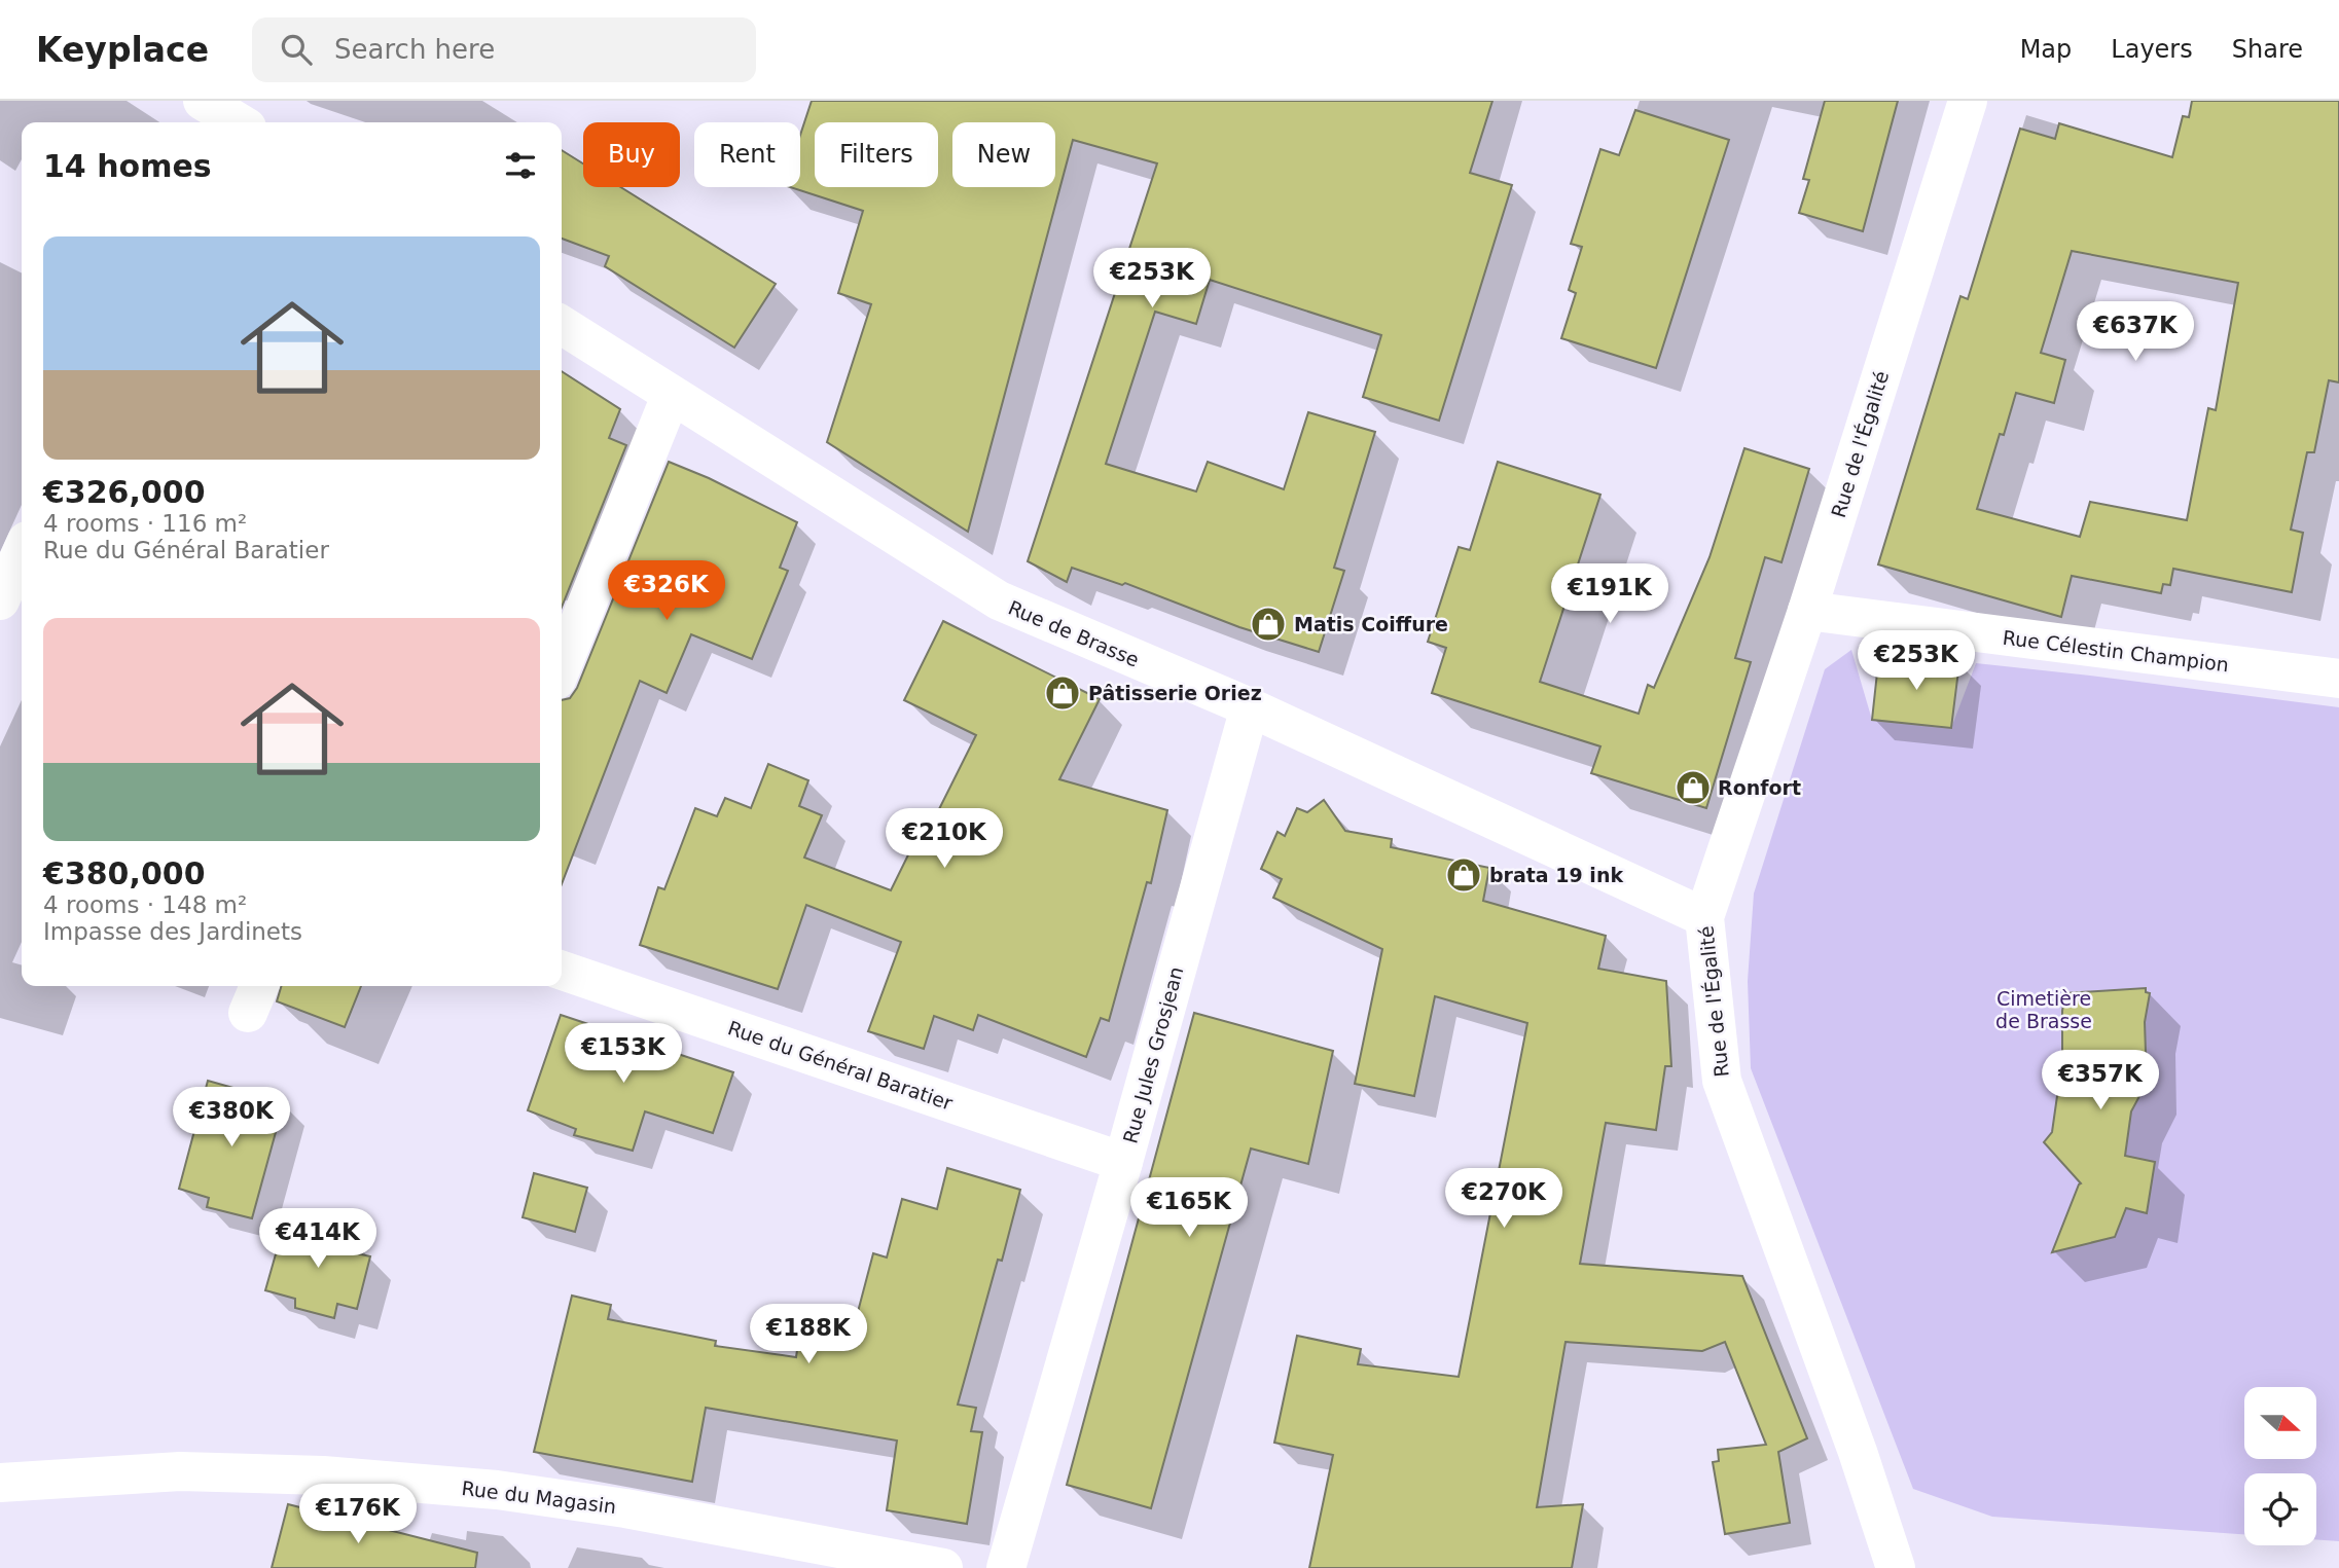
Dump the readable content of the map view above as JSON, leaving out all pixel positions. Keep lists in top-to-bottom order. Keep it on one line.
{"streets":{"street":["Rue de l'Égalité","Rue de Brasse","Rue Célestin Champion","Rue Jules Grosjean","Rue du Général Baratier","Rue du Magasin"]},"crossings":[["Rue de l'Égalité","Rue de Brasse"],["Rue de l'Égalité","Rue Célestin Champion"],["Rue de Brasse","Rue Jules Grosjean"],["Rue Jules Grosjean","Rue du Général Baratier"]],"parks":["Cimetière de Brasse"],"places":{"shop":["Matis Coiffure","Pâtisserie Oriez","Ronfort","brata 19 ink"]},"north":"right","page":{"header":"Keyplace","search":"Search here","nav":["Map","Layers","Share"],"chip":["Buy","Rent","Filters","New"],"heading":"14 homes","list":[{"name":"€326,000","note":"4 rooms · 116 m² · Rue du Général Baratier"},{"name":"€380,000","note":"4 rooms · 148 m² · Impasse des Jardinets"}],"price":["€253K","€637K","€326K","€191K","€253K","€210K","€153K","€357K","€380K","€270K","€165K","€414K","€188K","€176K"]}}
